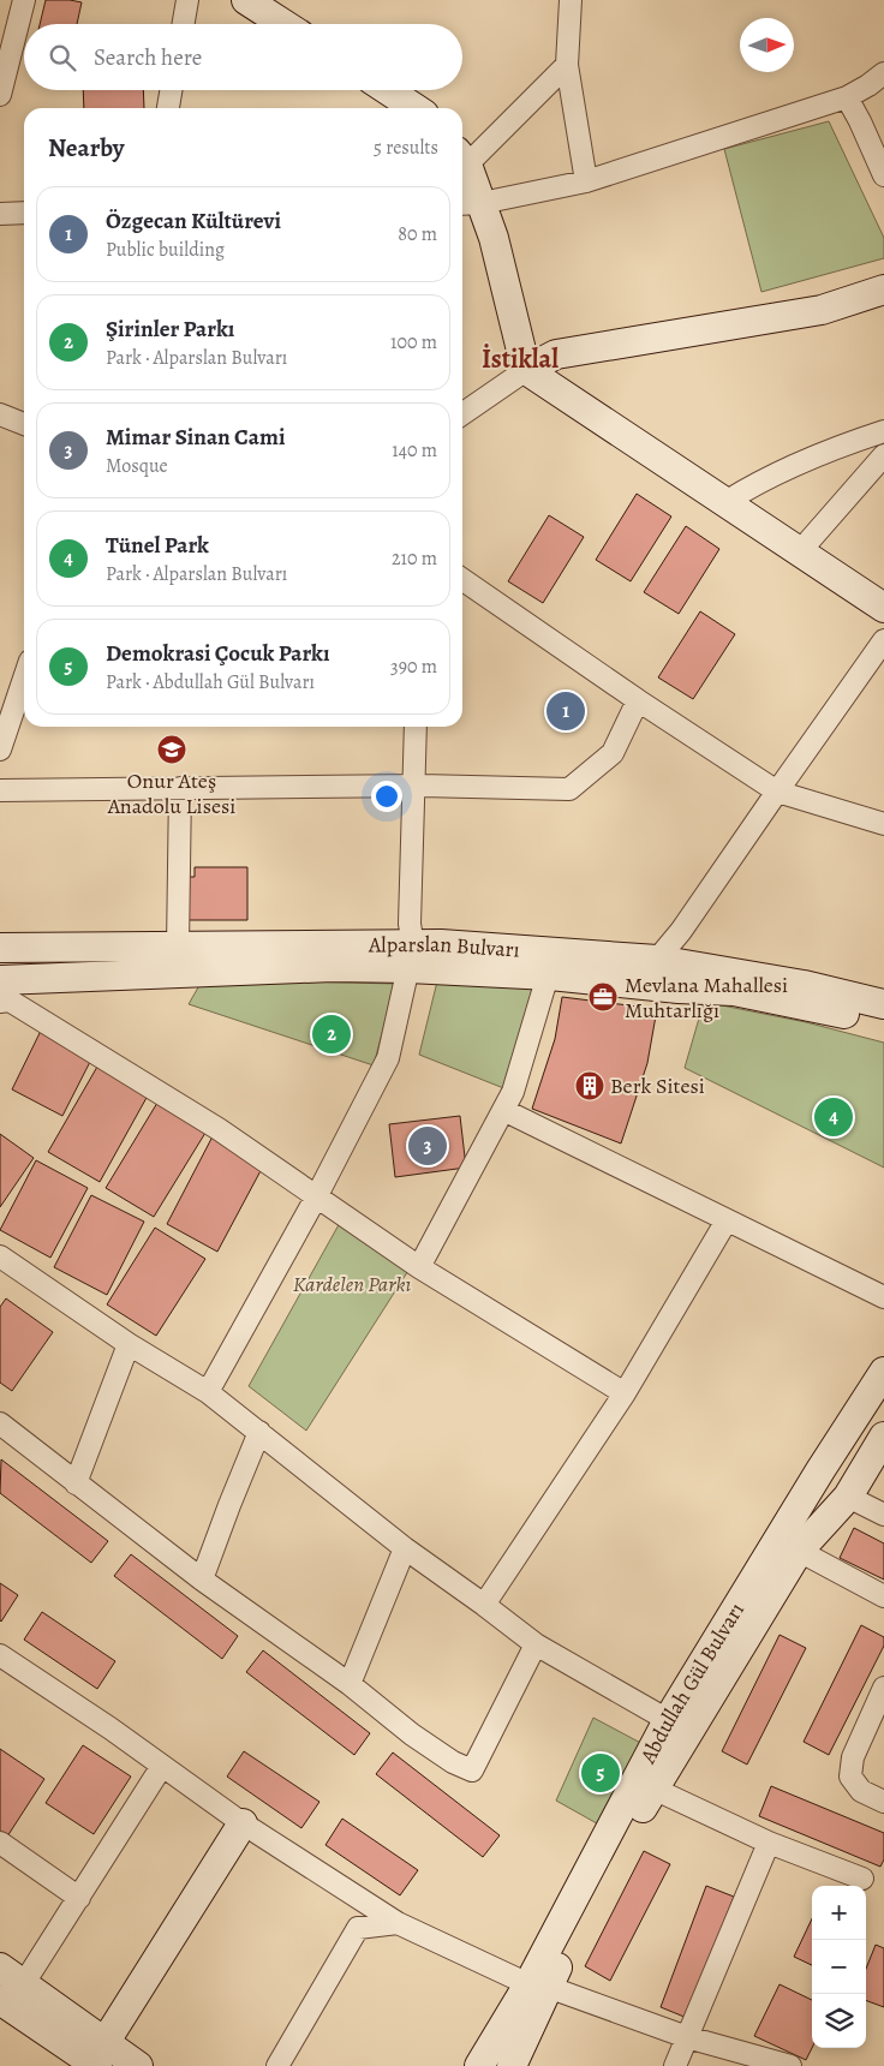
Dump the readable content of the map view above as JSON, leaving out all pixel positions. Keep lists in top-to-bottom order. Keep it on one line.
{"streets":{"main road":["Alparslan Bulvarı","Abdullah Gül Bulvarı"]},"districts":["İstiklal"],"parks":["Kardelen Parkı"],"places":{"school or university":["Onur Ateş Anadolu Lisesi"],"office":["Mevlana Mahallesi Muhtarlığı"],"building":["Berk Sitesi"]},"north":"right","page":{"search":"Search here","heading":["Nearby","5 results"],"list":[{"mark":"1","name":"Özgecan Kültürevi","note":"Public building","value":"80 m"},{"mark":"2","name":"Şirinler Parkı","note":"Park · Alparslan Bulvarı","value":"100 m"},{"mark":"3","name":"Mimar Sinan Cami","note":"Mosque","value":"140 m"},{"mark":"4","name":"Tünel Park","note":"Park · Alparslan Bulvarı","value":"210 m"},{"mark":"5","name":"Demokrasi Çocuk Parkı","note":"Park · Abdullah Gül Bulvarı","value":"390 m"}],"pins":["1","2","4","3","5"],"map_buttons":["+","−"]}}
